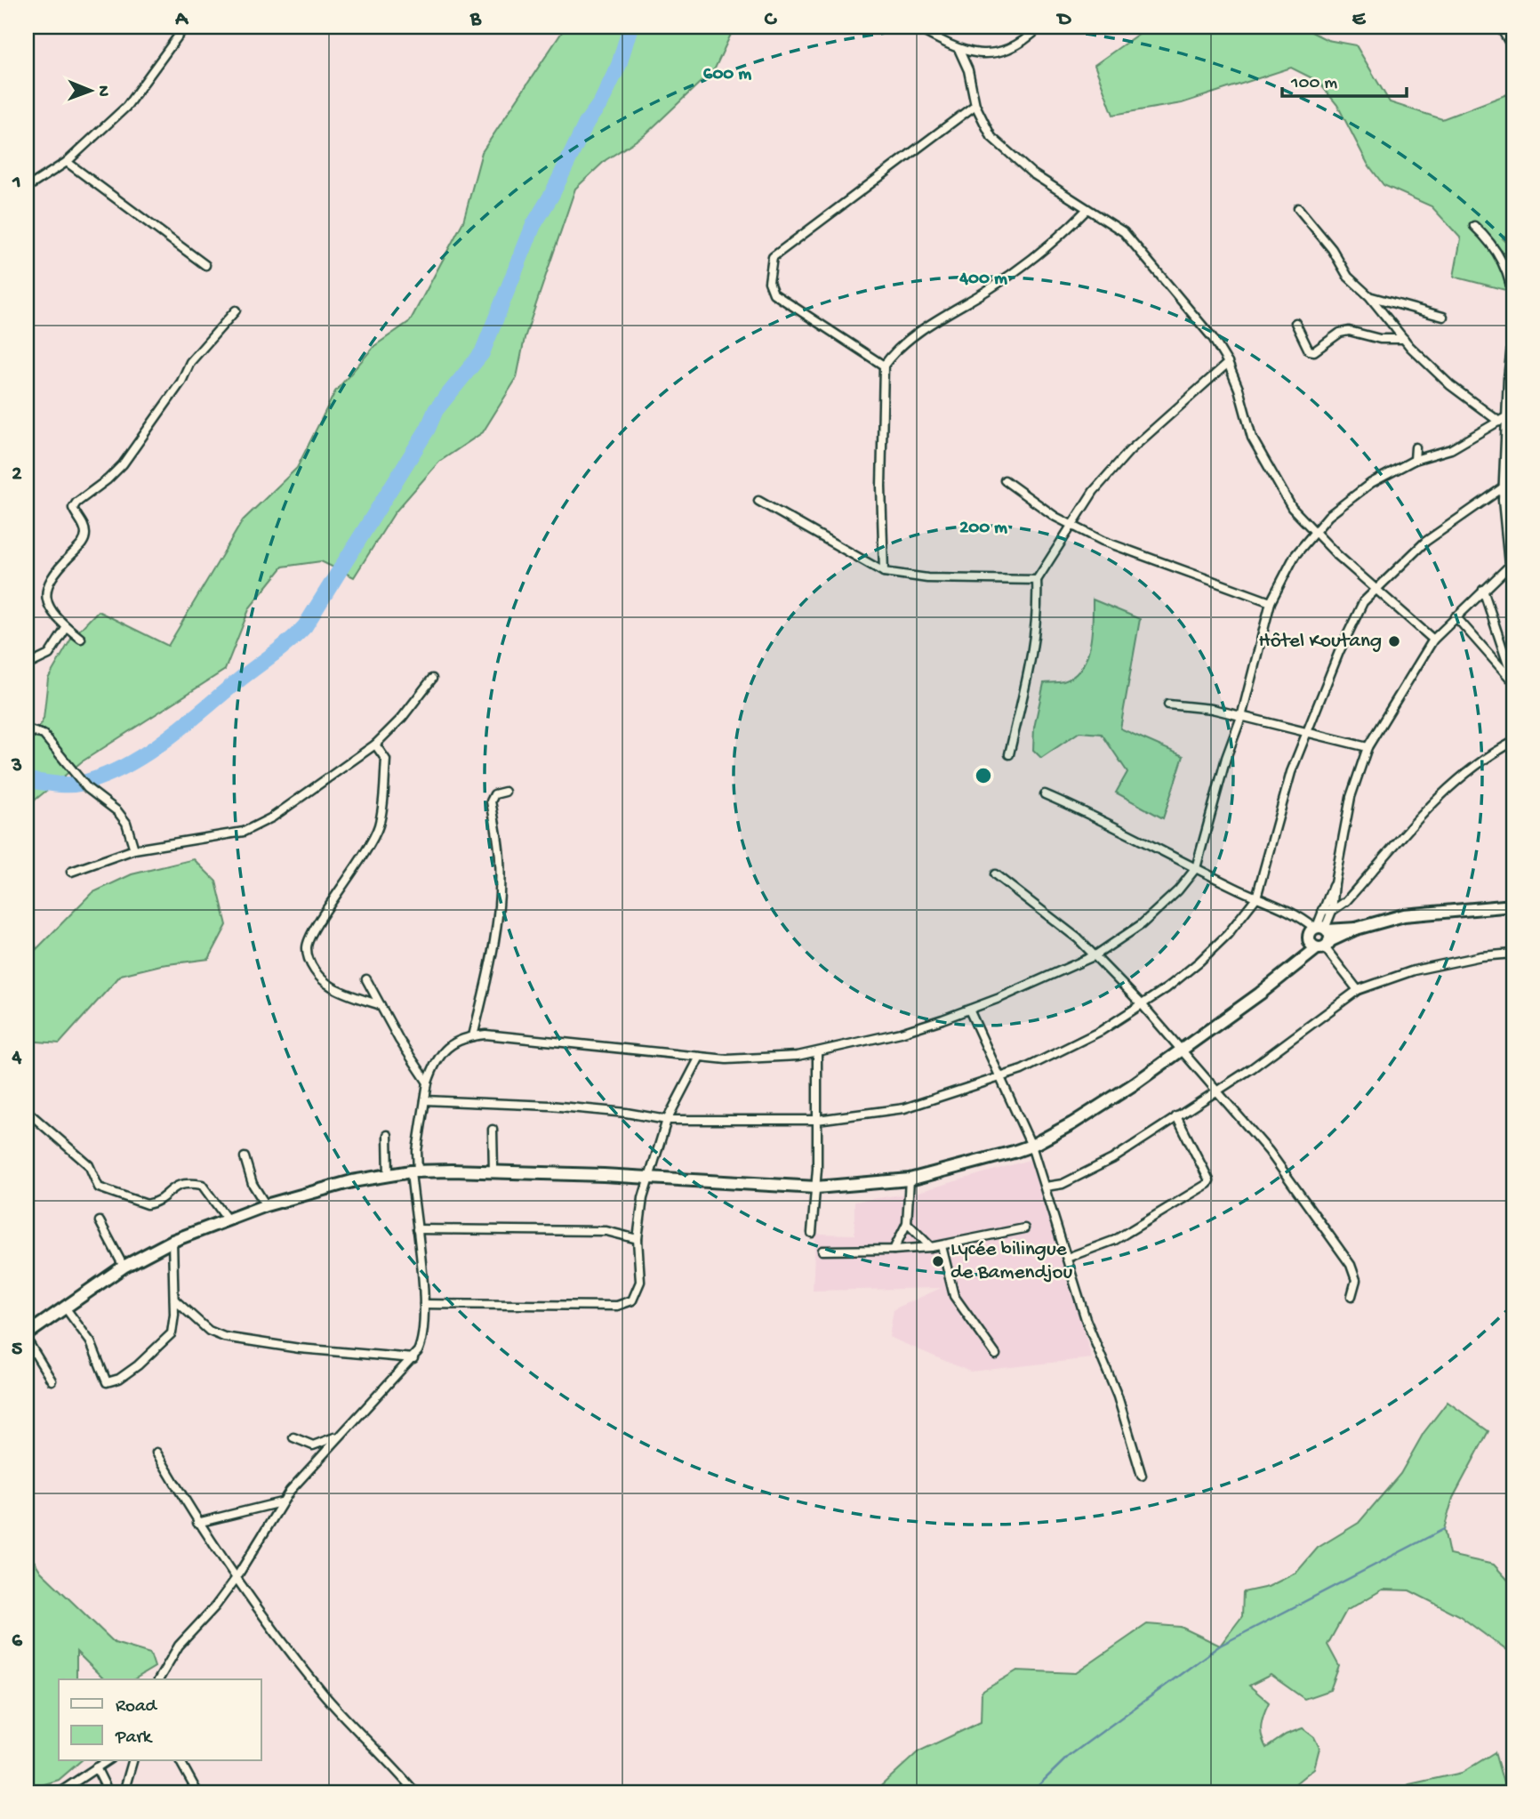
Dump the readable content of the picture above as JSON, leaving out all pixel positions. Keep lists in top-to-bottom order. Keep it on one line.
{"places":["Hôtel Koutang","Lycée bilingue de Bamendjou"],"legend":["Road","Park"],"scale_bar":"100 m","north":"right","grid":{"columns":["A","B","C","D","E"],"rows":["1","2","3","4","5","6"]},"rings":["600 m","400 m","200 m"]}
